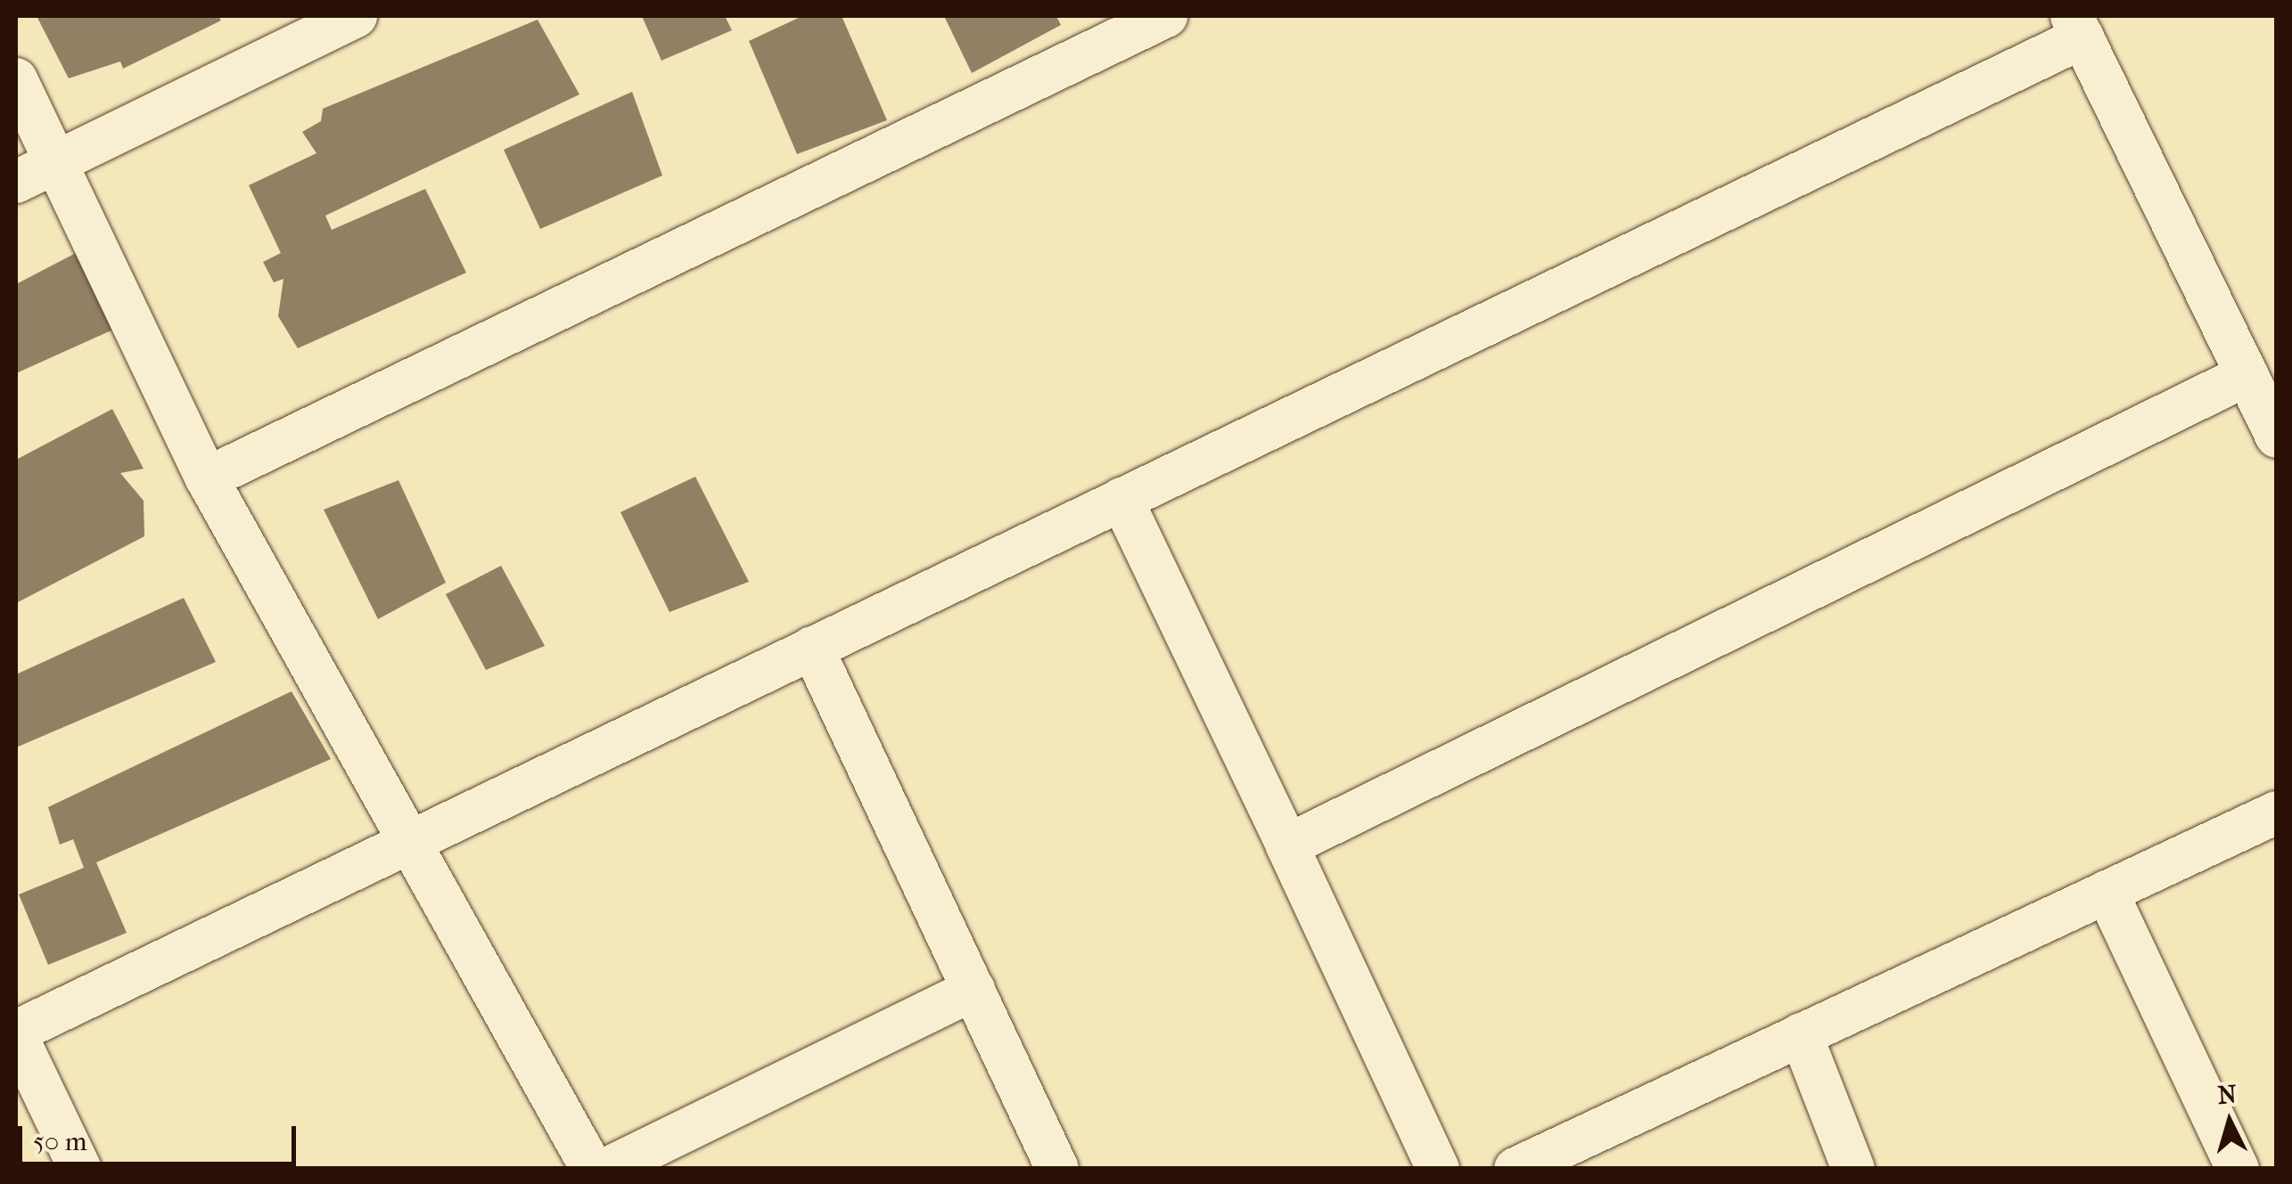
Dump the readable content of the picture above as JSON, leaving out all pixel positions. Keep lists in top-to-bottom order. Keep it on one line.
{"scale_bar":"50 m","north":"top"}
